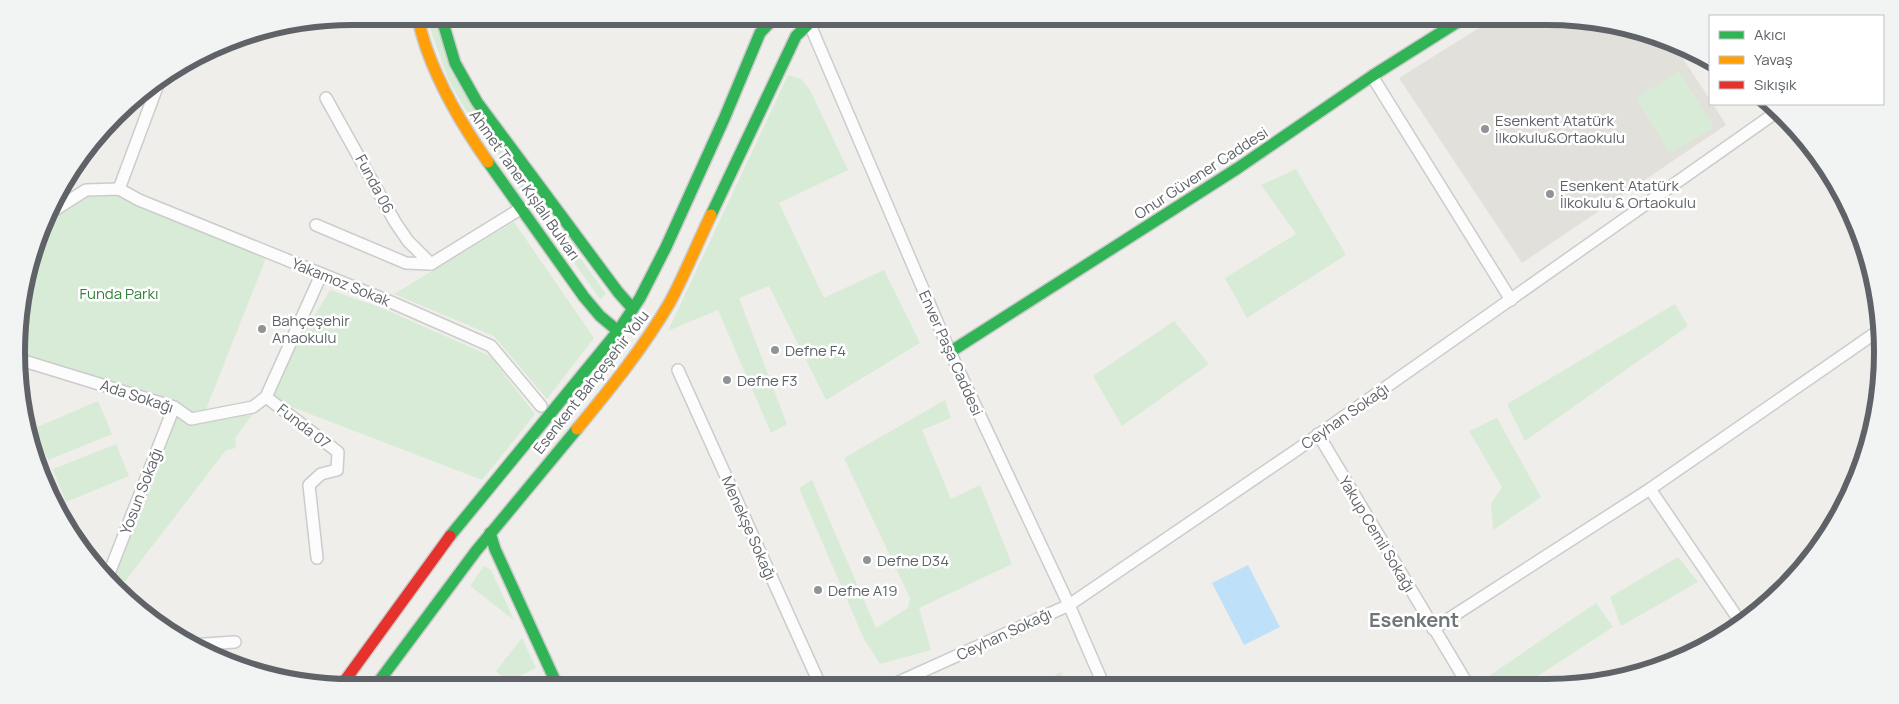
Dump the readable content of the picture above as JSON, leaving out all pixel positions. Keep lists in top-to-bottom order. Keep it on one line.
{"streets":{"main road":["Onur Güvener Caddesi","Ahmet Taner Kışlalı Bulvarı","Esenkent Bahçeşehir Yolu"],"street":["Funda 06","Yakamoz Sokak","Enver Paşa Caddesi","Ada Sokağı","Ceyhan Sokağı","Funda 07","Yosun Sokağı","Menekşe Sokağı","Yakup Cemil Sokağı"]},"crossings":[["Onur Güvener Caddesi","Enver Paşa Caddesi"],["Ahmet Taner Kışlalı Bulvarı","Esenkent Bahçeşehir Yolu"],["Enver Paşa Caddesi","Ceyhan Sokağı"],["Ada Sokağı","Funda 07"],["Ada Sokağı","Yosun Sokağı"],["Ceyhan Sokağı","Yakup Cemil Sokağı"]],"districts":["Esenkent"],"parks":["Funda Parkı"],"places":["Esenkent Atatürk İlkokulu&Ortaokulu","Esenkent Atatürk İlkokulu & Ortaokulu","Bahçeşehir Anaokulu","Defne F4","Defne F3","Defne D34","Defne A19"],"legend":["Akıcı","Yavaş","Sıkışık"]}
